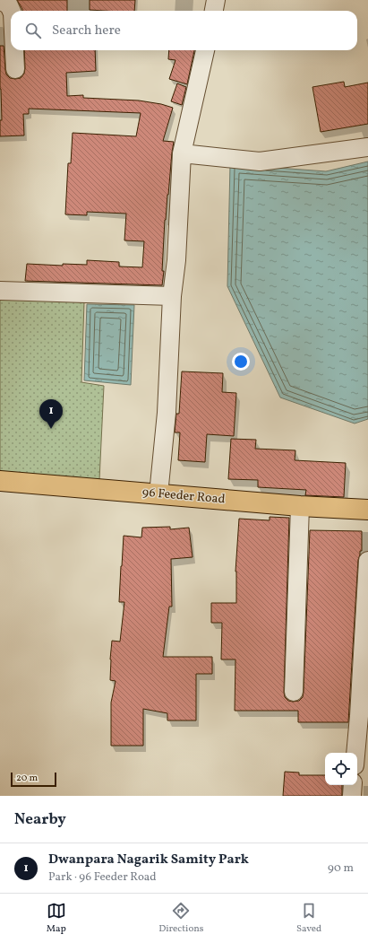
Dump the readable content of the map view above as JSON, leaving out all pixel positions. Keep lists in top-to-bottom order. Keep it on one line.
{"streets":{"main road":["96 Feeder Road"]},"scale_bar":"20 m","page":{"search":"Search here","pins":"1","scale":"20 m","heading":"Nearby","list":[{"mark":"1","name":"Dwanpara Nagarik Samity Park","note":"Park · 96 Feeder Road","value":"90 m"}],"nav":["Map","Directions","Saved"]}}
